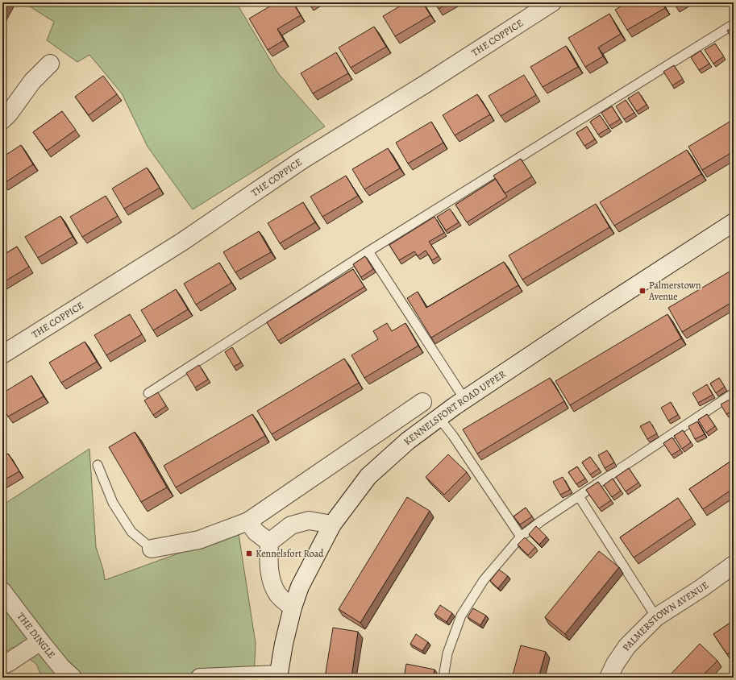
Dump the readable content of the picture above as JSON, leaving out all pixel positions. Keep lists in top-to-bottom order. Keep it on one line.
{"streets":{"street":["THE COPPICE","KENNELSFORT ROAD UPPER","PALMERSTOWN AVENUE","THE DINGLE"]},"places":{"transit":["Palmerstown Avenue","Kennelsfort Road"]}}
